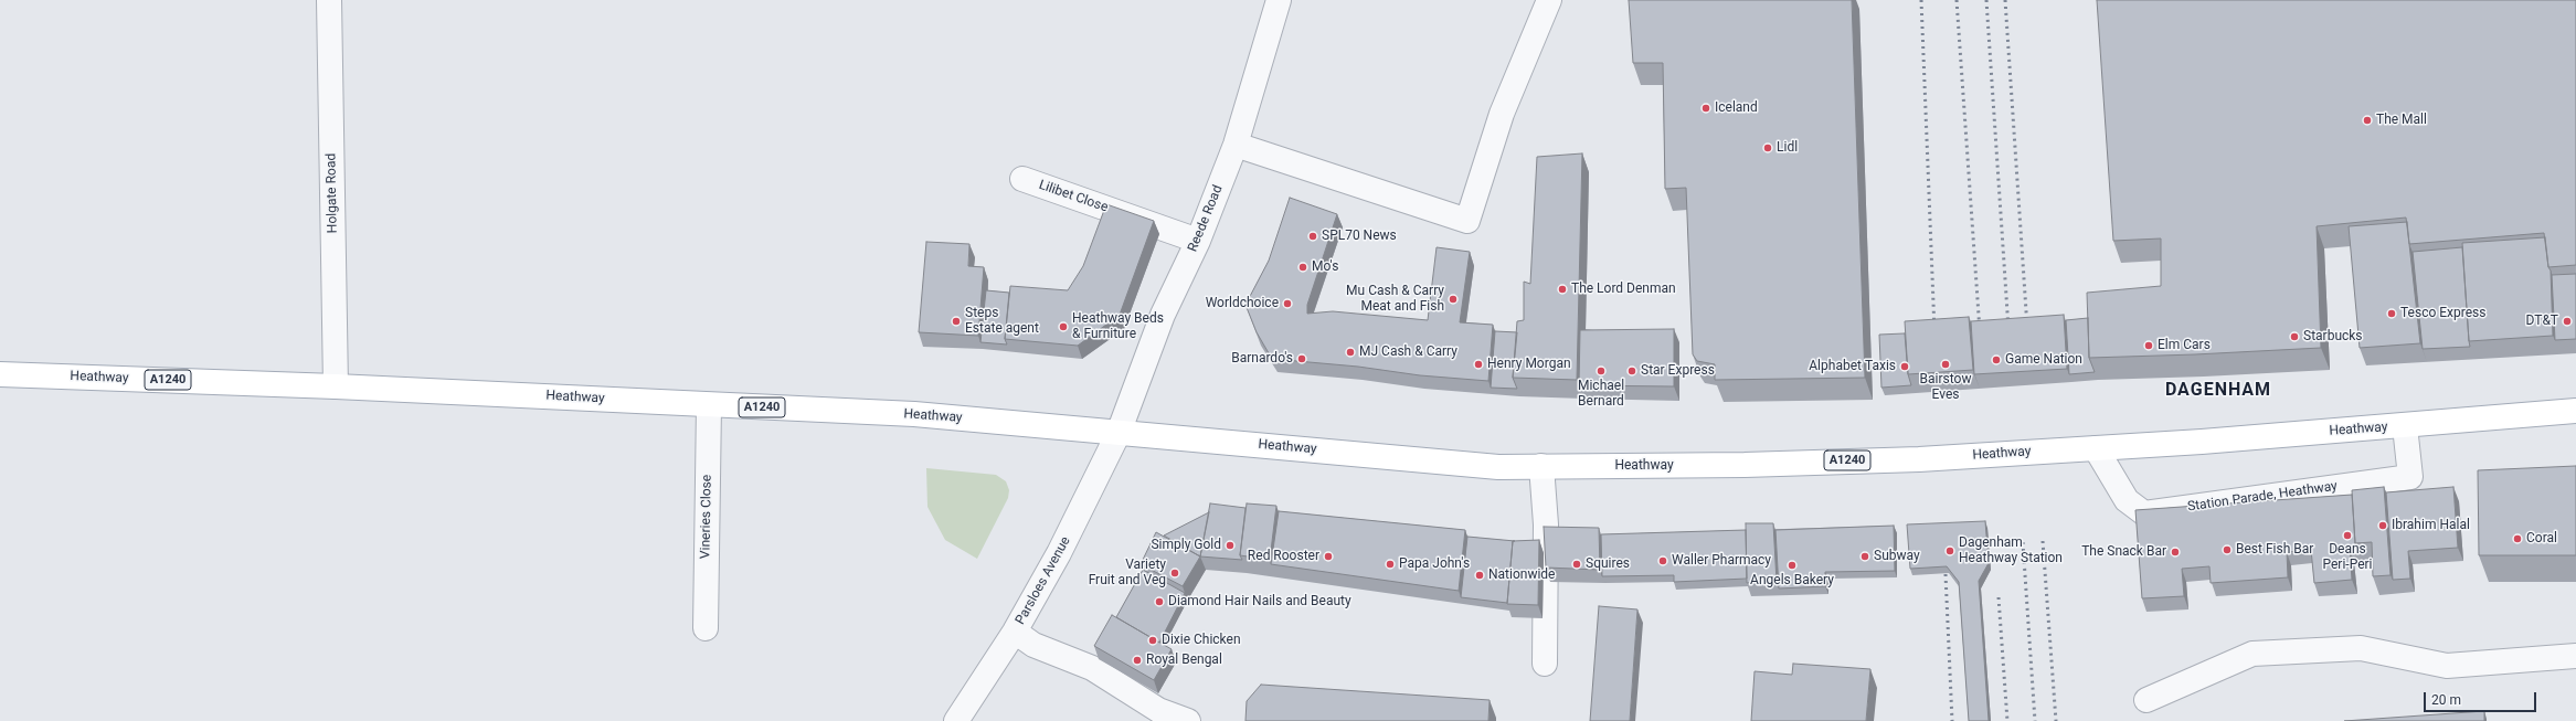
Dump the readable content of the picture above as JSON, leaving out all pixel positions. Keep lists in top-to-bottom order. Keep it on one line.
{"streets":{"main road":["Heathway","A1240"],"street":["Holgate Road","Lilibet Close","Reede Road","Station Parade, Heathway","Vineries Close","Parsloes Avenue"]},"crossings":[["Holgate Road","Heathway"],["Lilibet Close","Reede Road"],["Reede Road","Heathway"],["Reede Road","Parsloes Avenue"],["Heathway","Station Parade, Heathway"],["Heathway","Vineries Close"],["Heathway","Parsloes Avenue"]],"districts":["DAGENHAM"],"places":["Iceland","The Mall","Lidl","SPL70 News","Mo's","The Lord Denman","Mu Cash & Carry Meat and Fish","Worldchoice","Tesco Express","Steps Estate agent","DT&T","Heathway Beds & Furniture","Starbucks","Elm Cars","MJ Cash & Carry","Barnardo's","Game Nation","Henry Morgan","Bairstow Eves","Alphabet Taxis","Michael Bernard","Star Express","Ibrahim Halal","Deans Peri-Peri","Coral","Simply Gold","Best Fish Bar","Dagenham Heathway Station","The Snack Bar","Red Rooster","Subway","Waller Pharmacy","Papa John's","Squires","Angels Bakery","Variety Fruit and Veg","Nationwide","Diamond Hair Nails and Beauty","Dixie Chicken","Royal Bengal"],"scale_bar":"20 m"}
